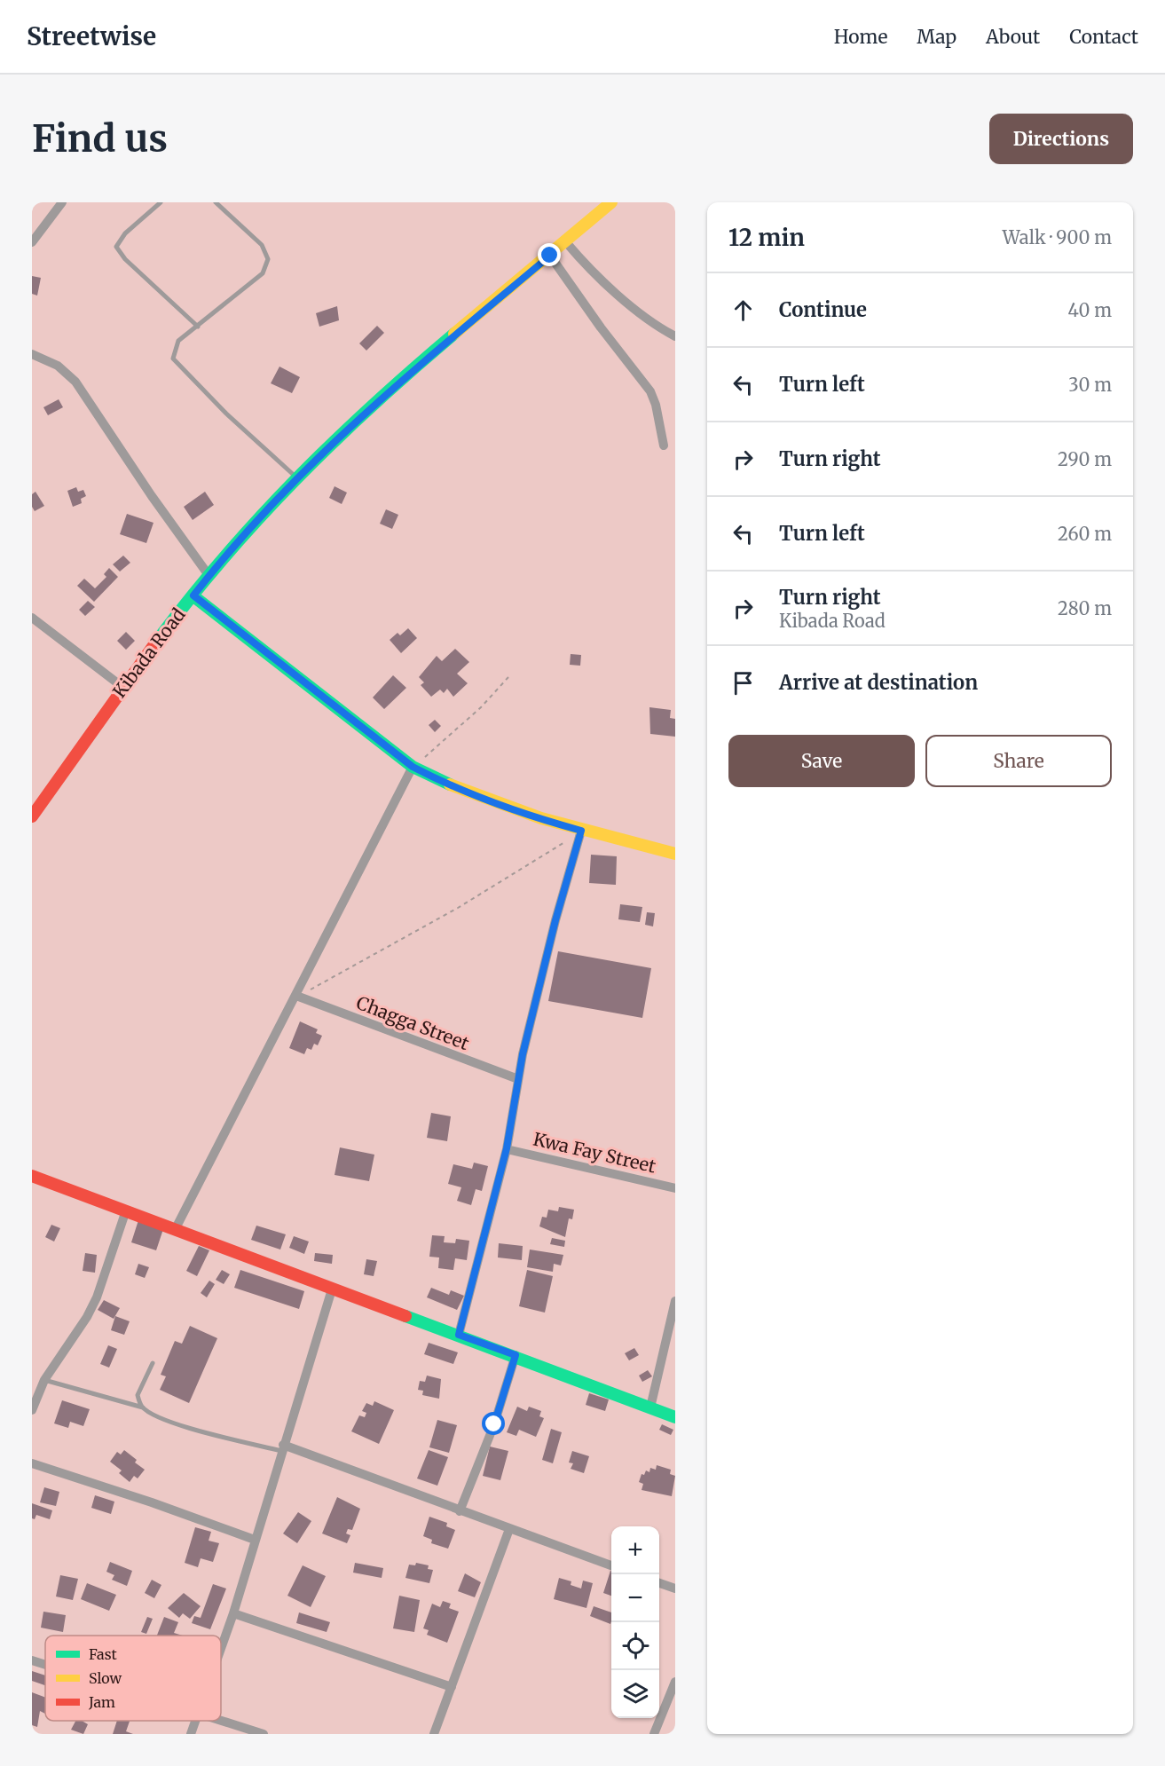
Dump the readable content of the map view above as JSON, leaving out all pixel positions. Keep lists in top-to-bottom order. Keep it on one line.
{"streets":{"street":["Kibada Road","Chagga Street","Kwa Fay Street"]},"legend":["Fast","Slow","Jam"],"page":{"header":"Streetwise","nav":["Home","Map","About","Contact"],"buttons":["Directions",["Save","Share"]],"title":"Find us","heading":["12 min","Walk · 900 m"],"list":[["Continue","40 m"],["Turn left","30 m"],["Turn right","290 m"],["Turn left","260 m"],["Turn right","Kibada Road","280 m"],"Arrive at destination"],"map_buttons":["+","−"]}}
